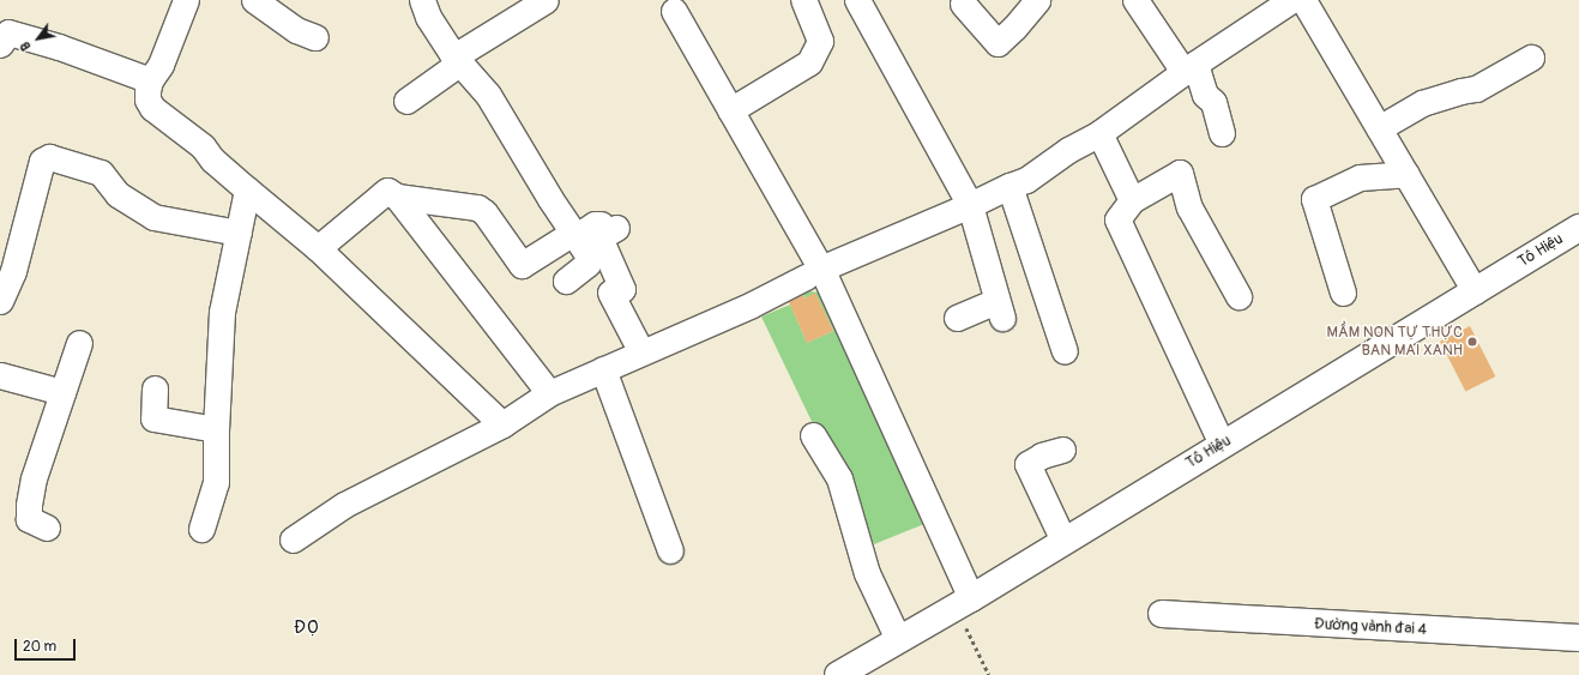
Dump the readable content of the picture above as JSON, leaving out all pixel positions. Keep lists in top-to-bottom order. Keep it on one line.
{"streets":{"main road":["Tô Hiệu","Đường vành đai 4"]},"districts":["ĐỌ"],"places":["MẦM NON TỰ THỰC BAN MAI XANH"],"scale_bar":"20 m","north":"bottom left"}
